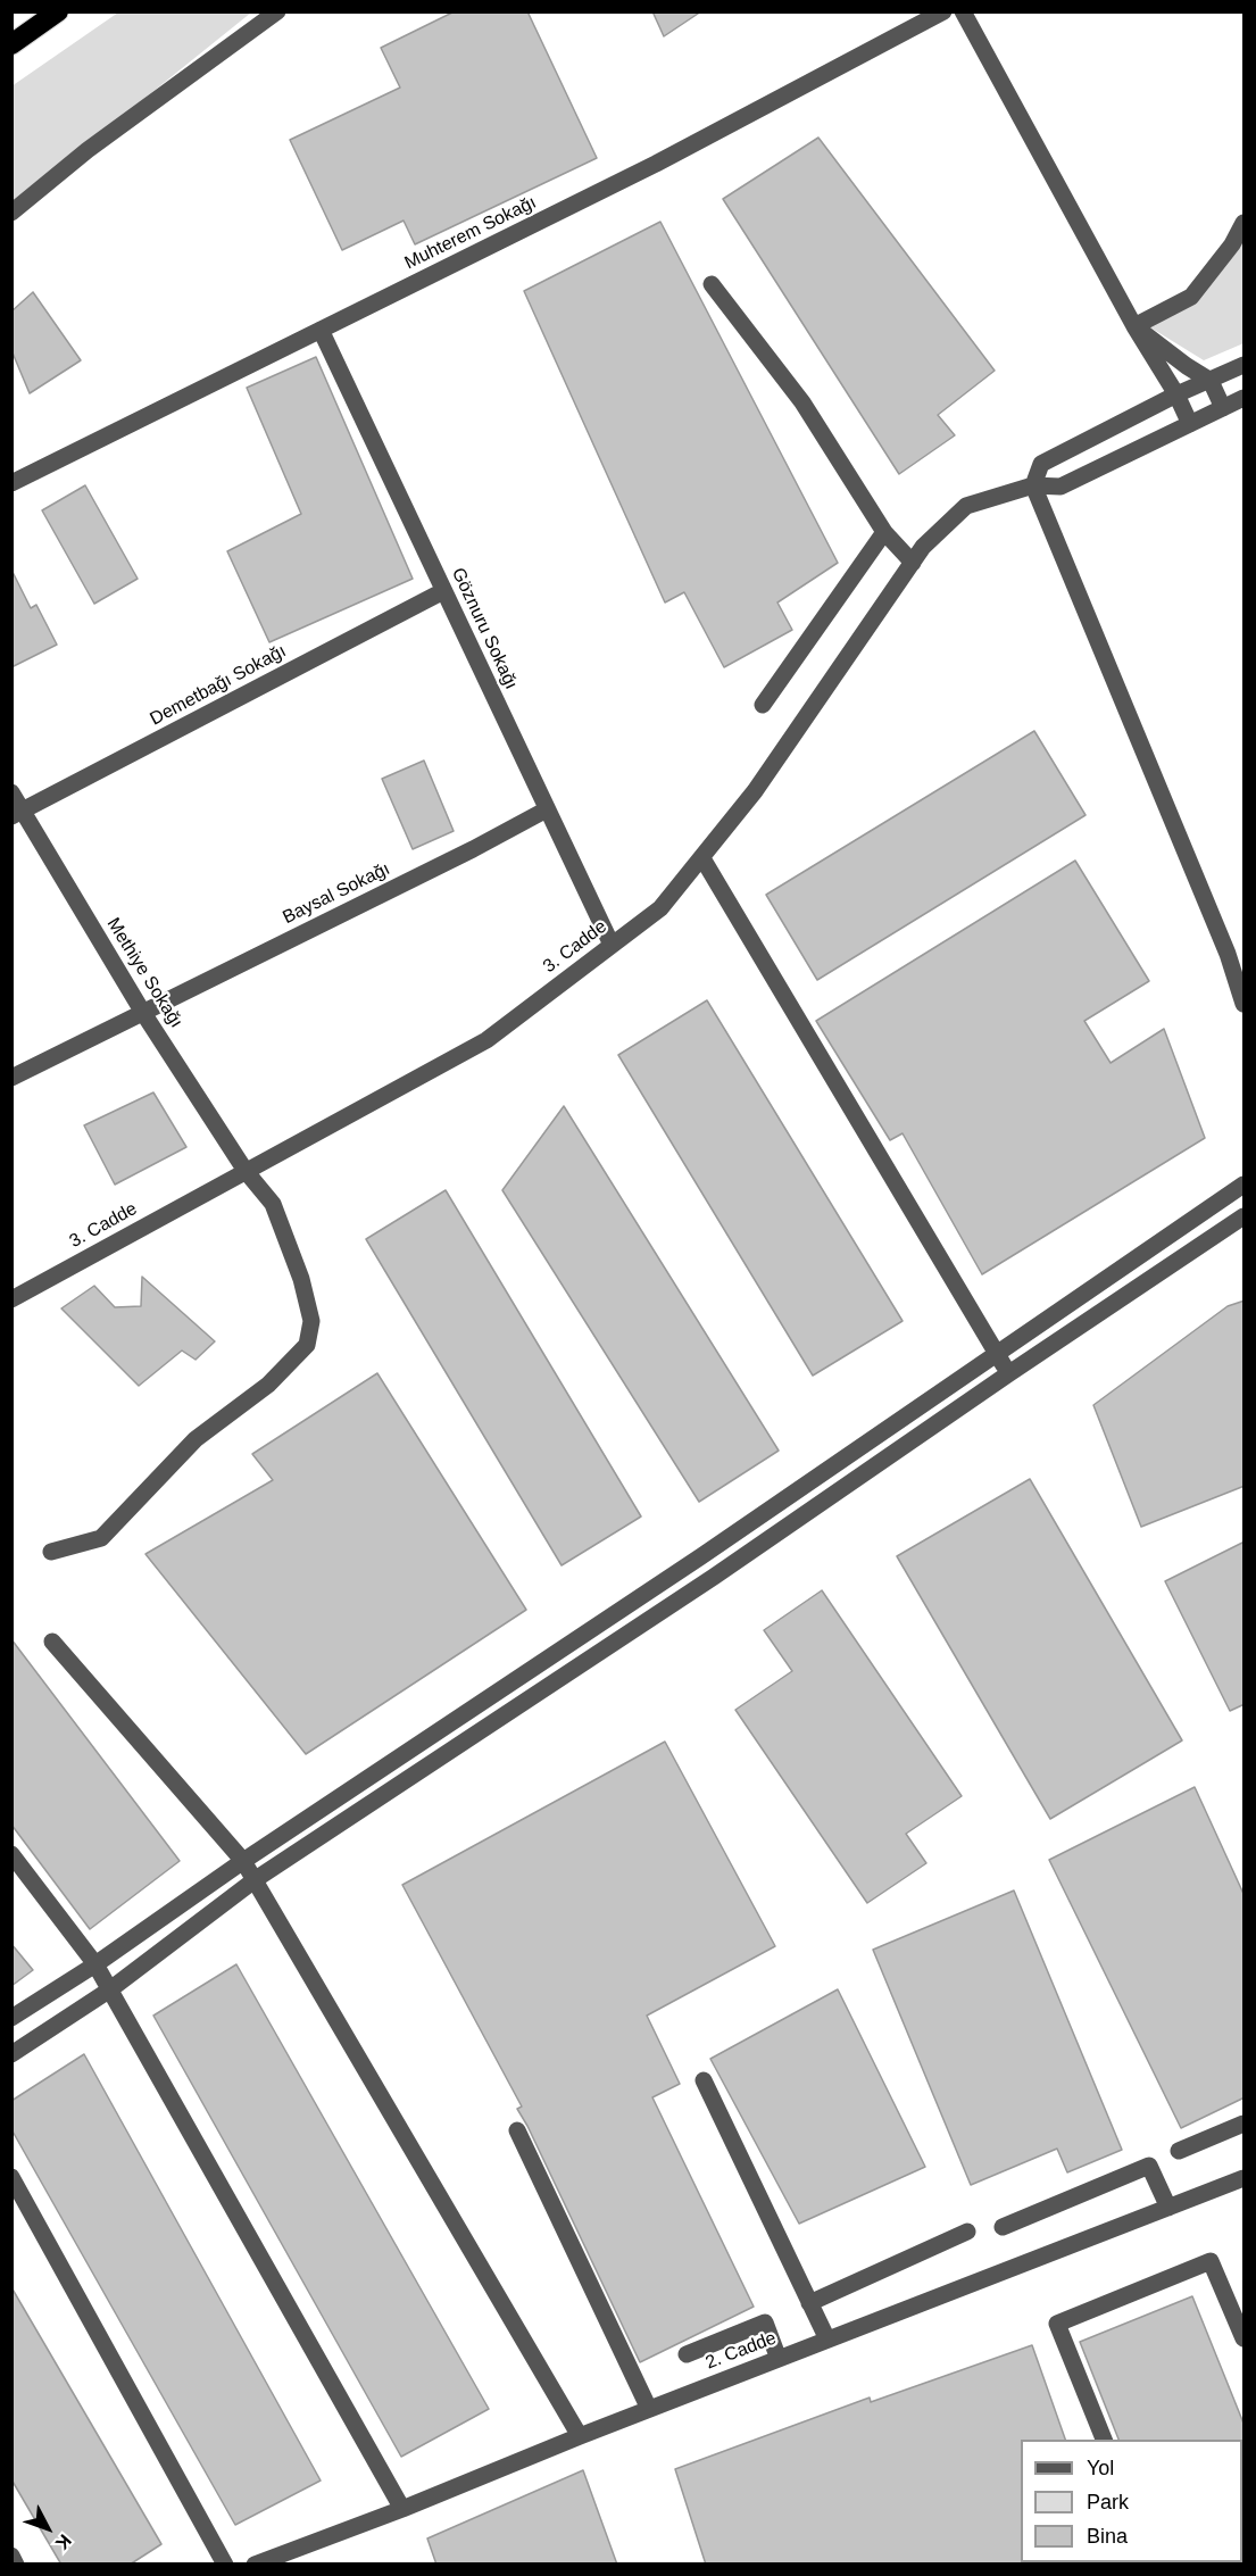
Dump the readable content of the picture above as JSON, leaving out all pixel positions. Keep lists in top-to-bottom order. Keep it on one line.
{"streets":{"street":["Muhterem Sokağı","Göznuru Sokağı","Demetbağı Sokağı","Baysal Sokağı","3. Cadde","Methiye Sokağı","2. Cadde"]},"crossings":[["Muhterem Sokağı","Göznuru Sokağı"],["Göznuru Sokağı","Demetbağı Sokağı"],["Göznuru Sokağı","Baysal Sokağı"],["Göznuru Sokağı","3. Cadde"],["Demetbağı Sokağı","Methiye Sokağı"],["Baysal Sokağı","Methiye Sokağı"],["3. Cadde","Methiye Sokağı"]],"legend":["Yol","Park","Bina"],"north":"bottom right"}
